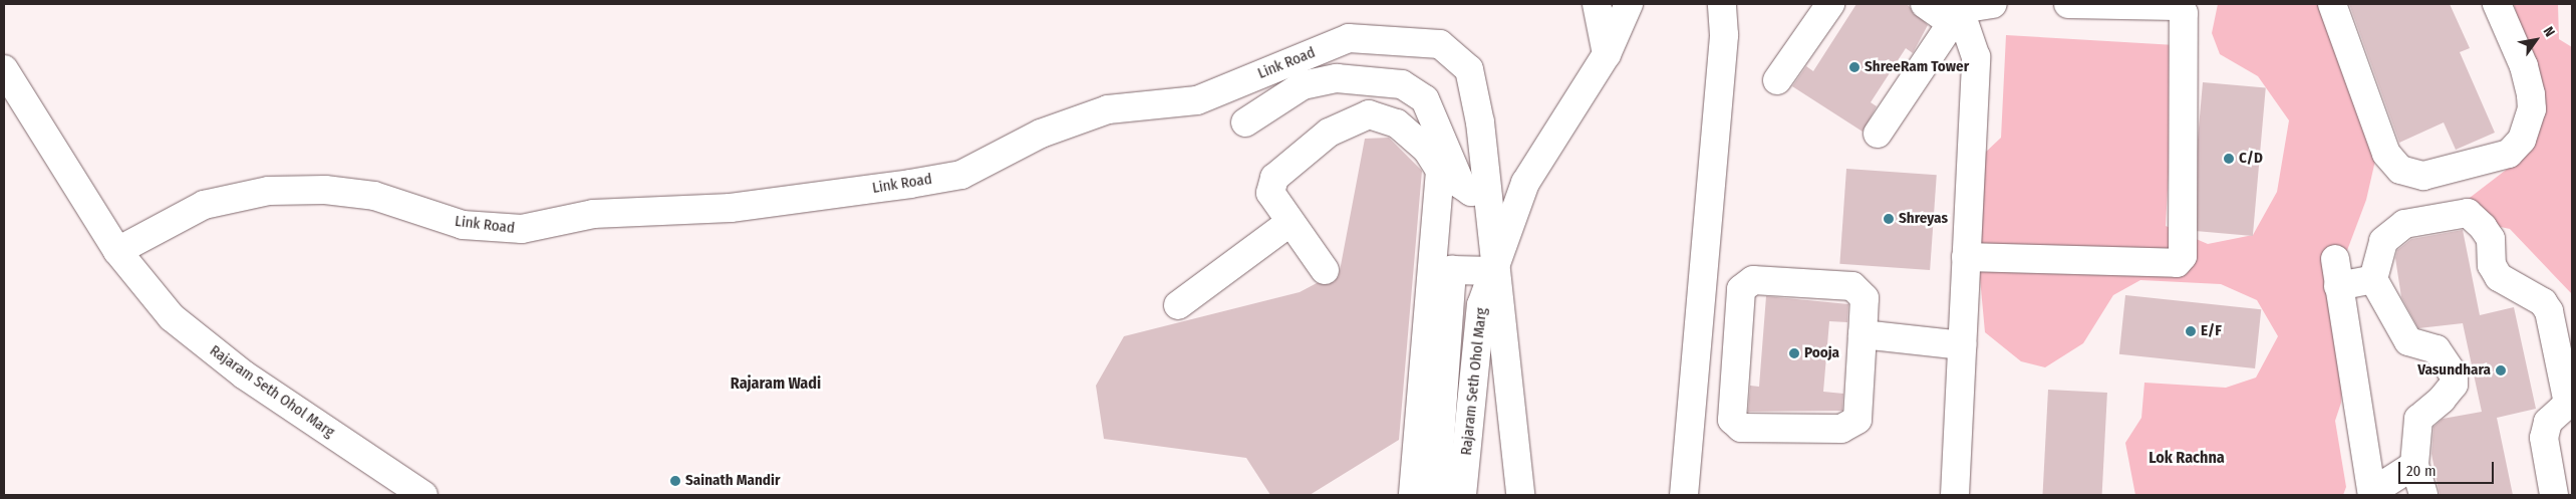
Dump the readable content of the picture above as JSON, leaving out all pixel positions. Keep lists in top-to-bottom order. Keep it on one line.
{"streets":{"street":["Link Road","Rajaram Seth Ohol Marg"]},"crossings":[["Link Road","Rajaram Seth Ohol Marg"]],"districts":["Rajaram Wadi","Lok Rachna"],"places":["ShreeRam Tower","C/D","Shreyas","E/F","Pooja","Vasundhara","Sainath Mandir"],"scale_bar":"20 m","north":"top right"}
